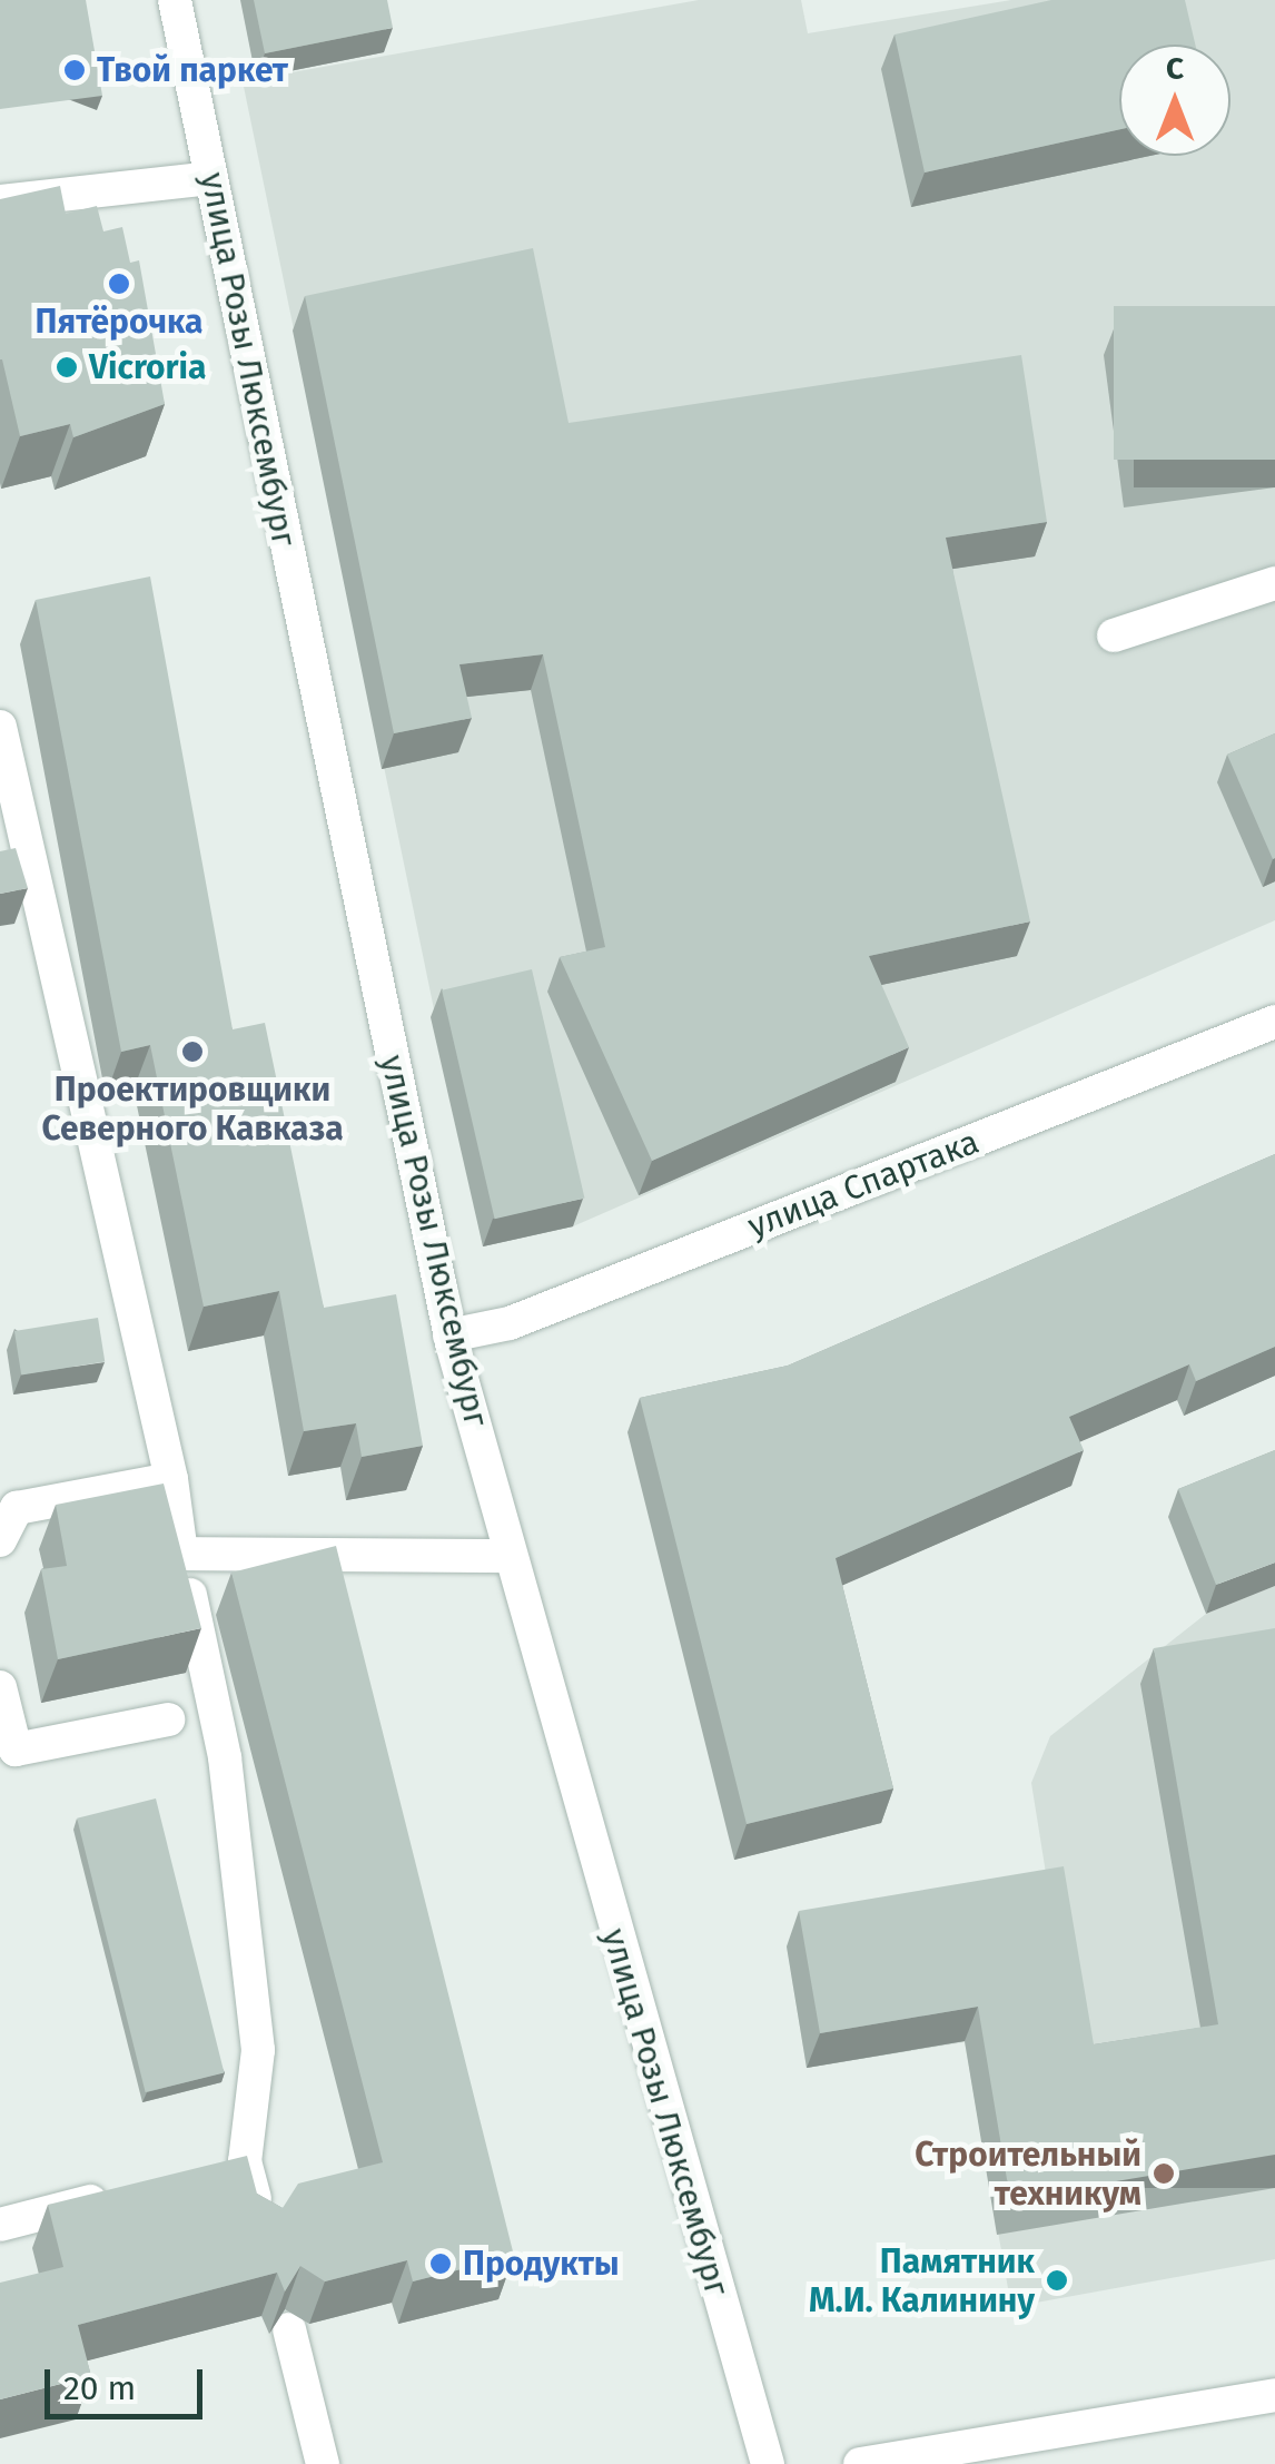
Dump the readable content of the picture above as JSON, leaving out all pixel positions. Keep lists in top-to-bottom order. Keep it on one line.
{"streets":{"street":["улица Розы Люксембург","улица Спартака"]},"crossings":[["улица Розы Люксембург","улица Спартака"]],"places":["Твой паркет","Пятёрочка","Vicroria","Проектировщики Северного Кавказа","Строительный техникум","Продукты","Памятник М.И. Калинину"],"scale_bar":"20 m","north":"top"}
